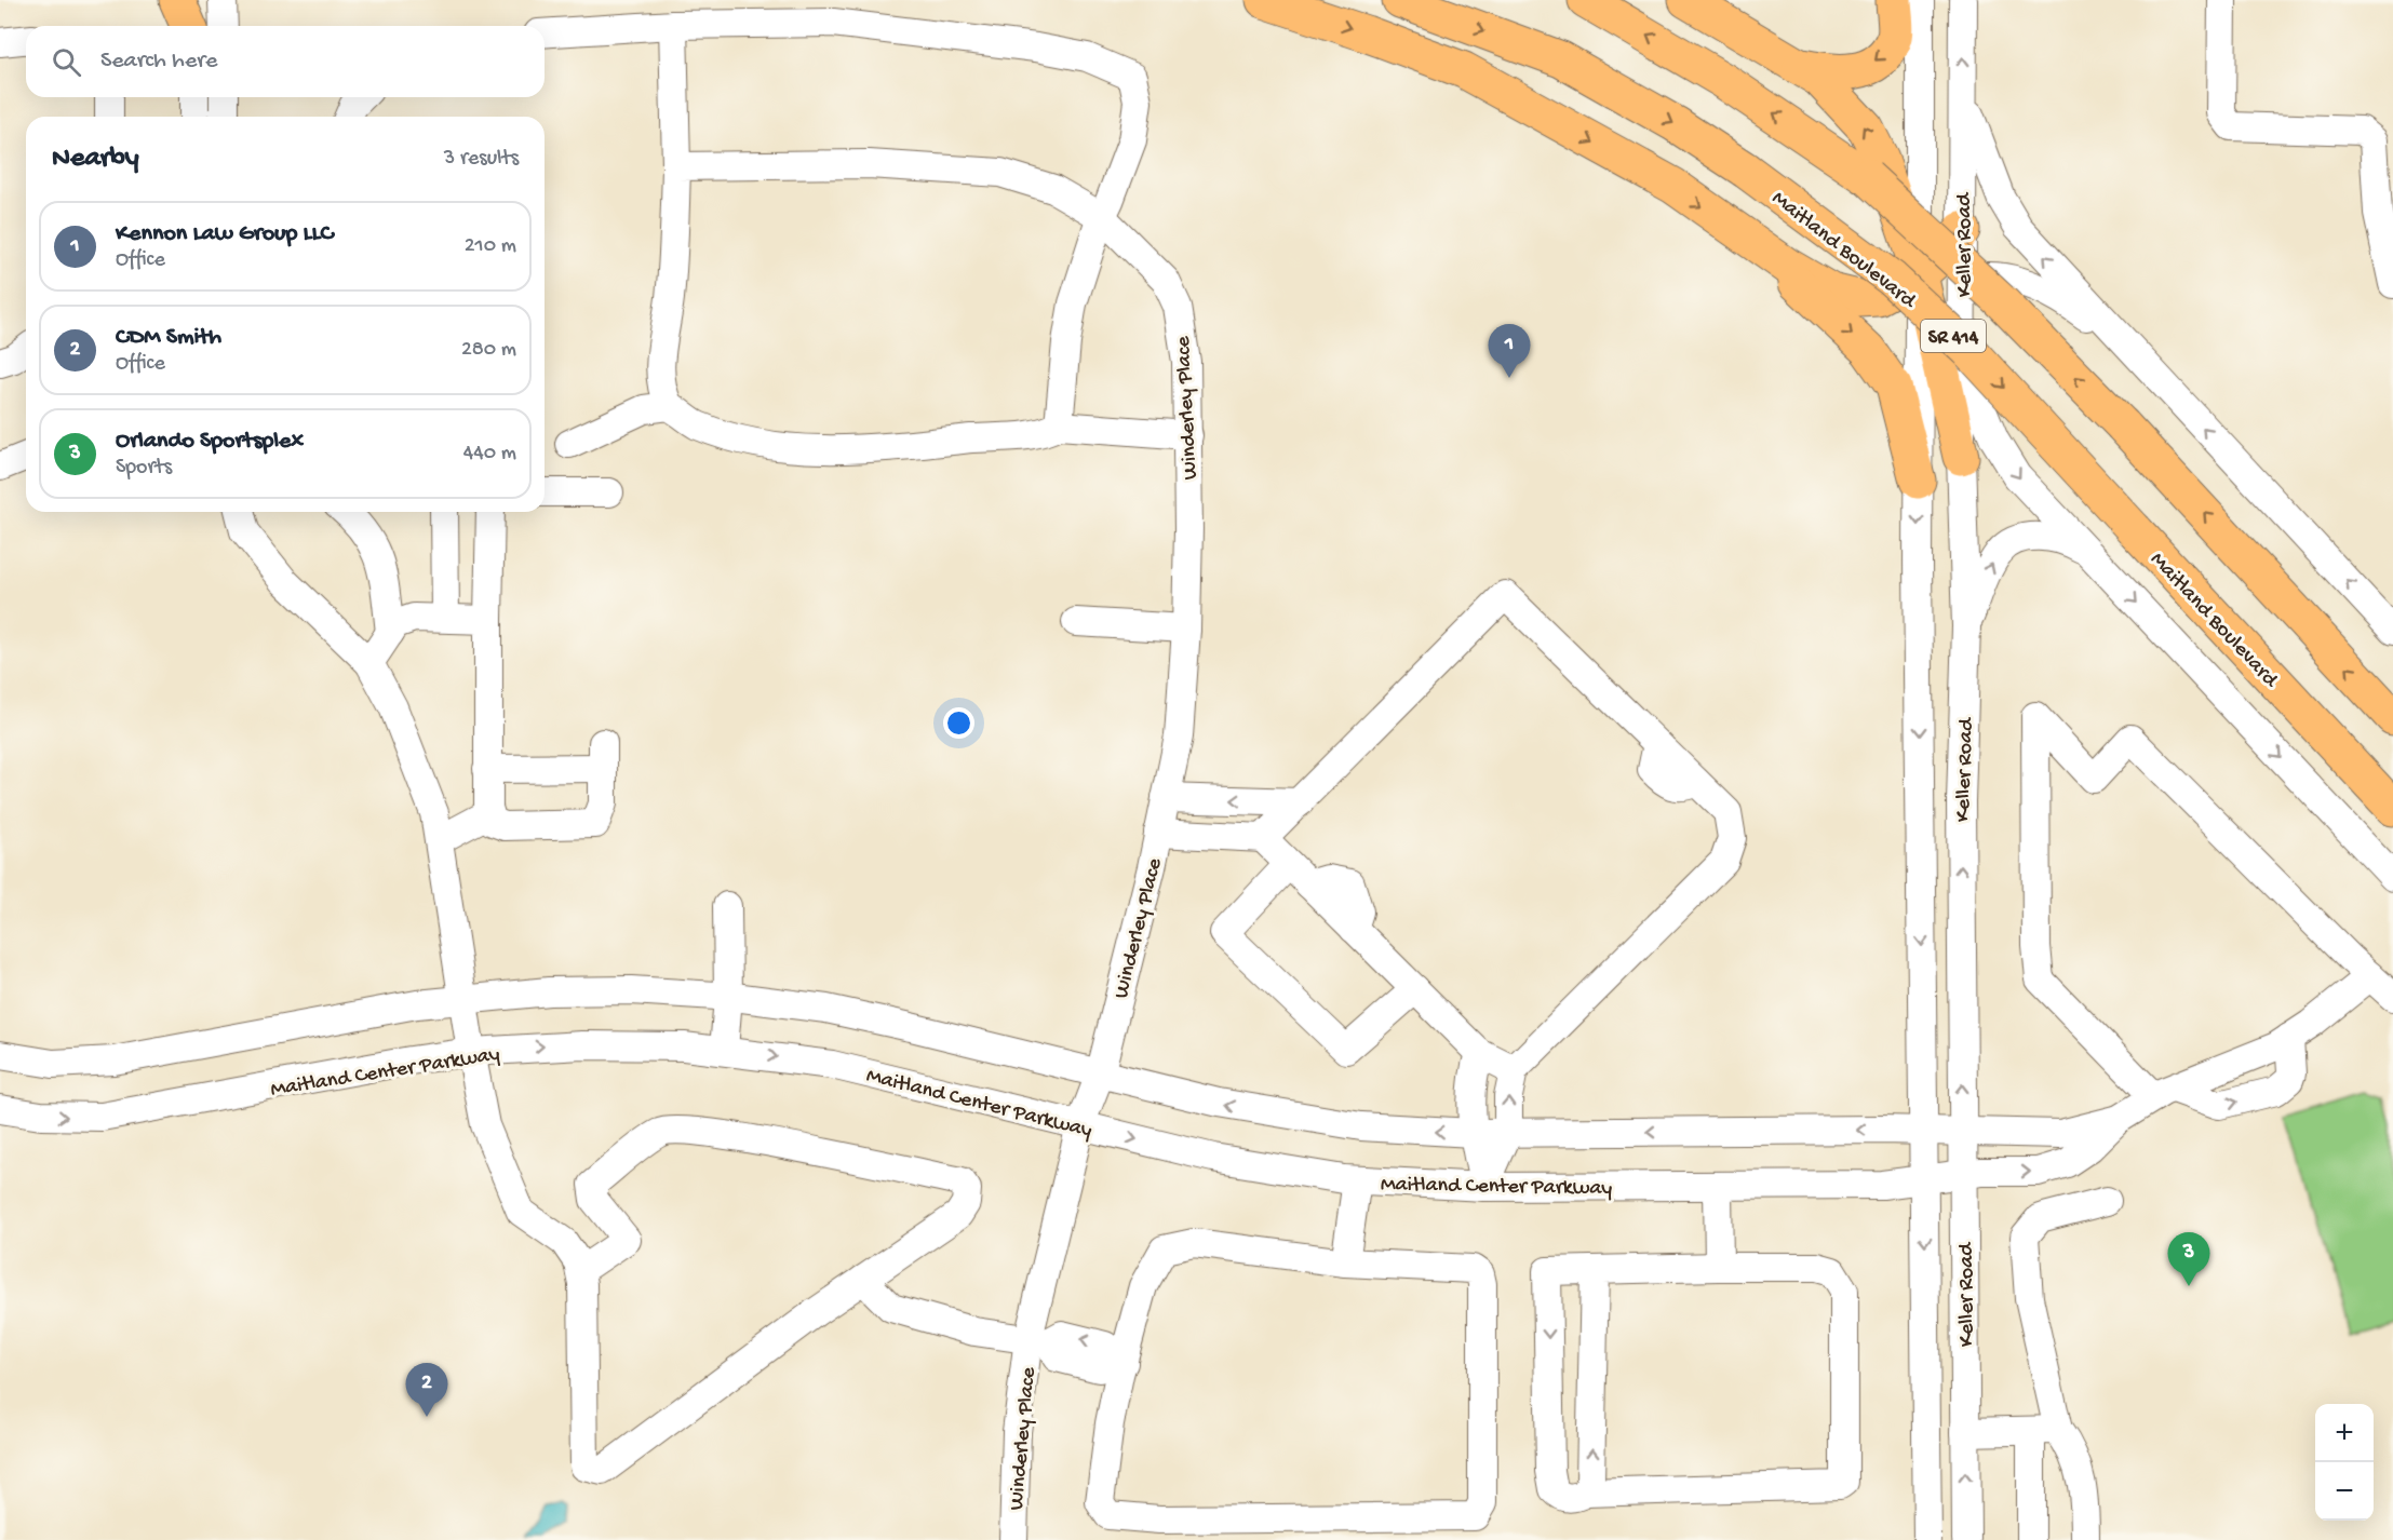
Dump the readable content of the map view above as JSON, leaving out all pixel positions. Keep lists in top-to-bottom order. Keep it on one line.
{"streets":{"highway":["Maitland Boulevard","SR 414"],"street":["Keller Road","Winderley Place","Maitland Center Parkway"]},"crossings":[["Keller Road","Maitland Center Parkway"],["Winderley Place","Maitland Center Parkway"]],"page":{"search":"Search here","heading":["Nearby","3 results"],"list":[{"mark":"1","name":"Kennon Law Group LLC","note":"Office","value":"210 m"},{"mark":"2","name":"CDM Smith","note":"Office","value":"280 m"},{"mark":"3","name":"Orlando Sportsplex","note":"Sports","value":"440 m"}],"pins":["1","3","2"],"map_buttons":["+","−"]}}
